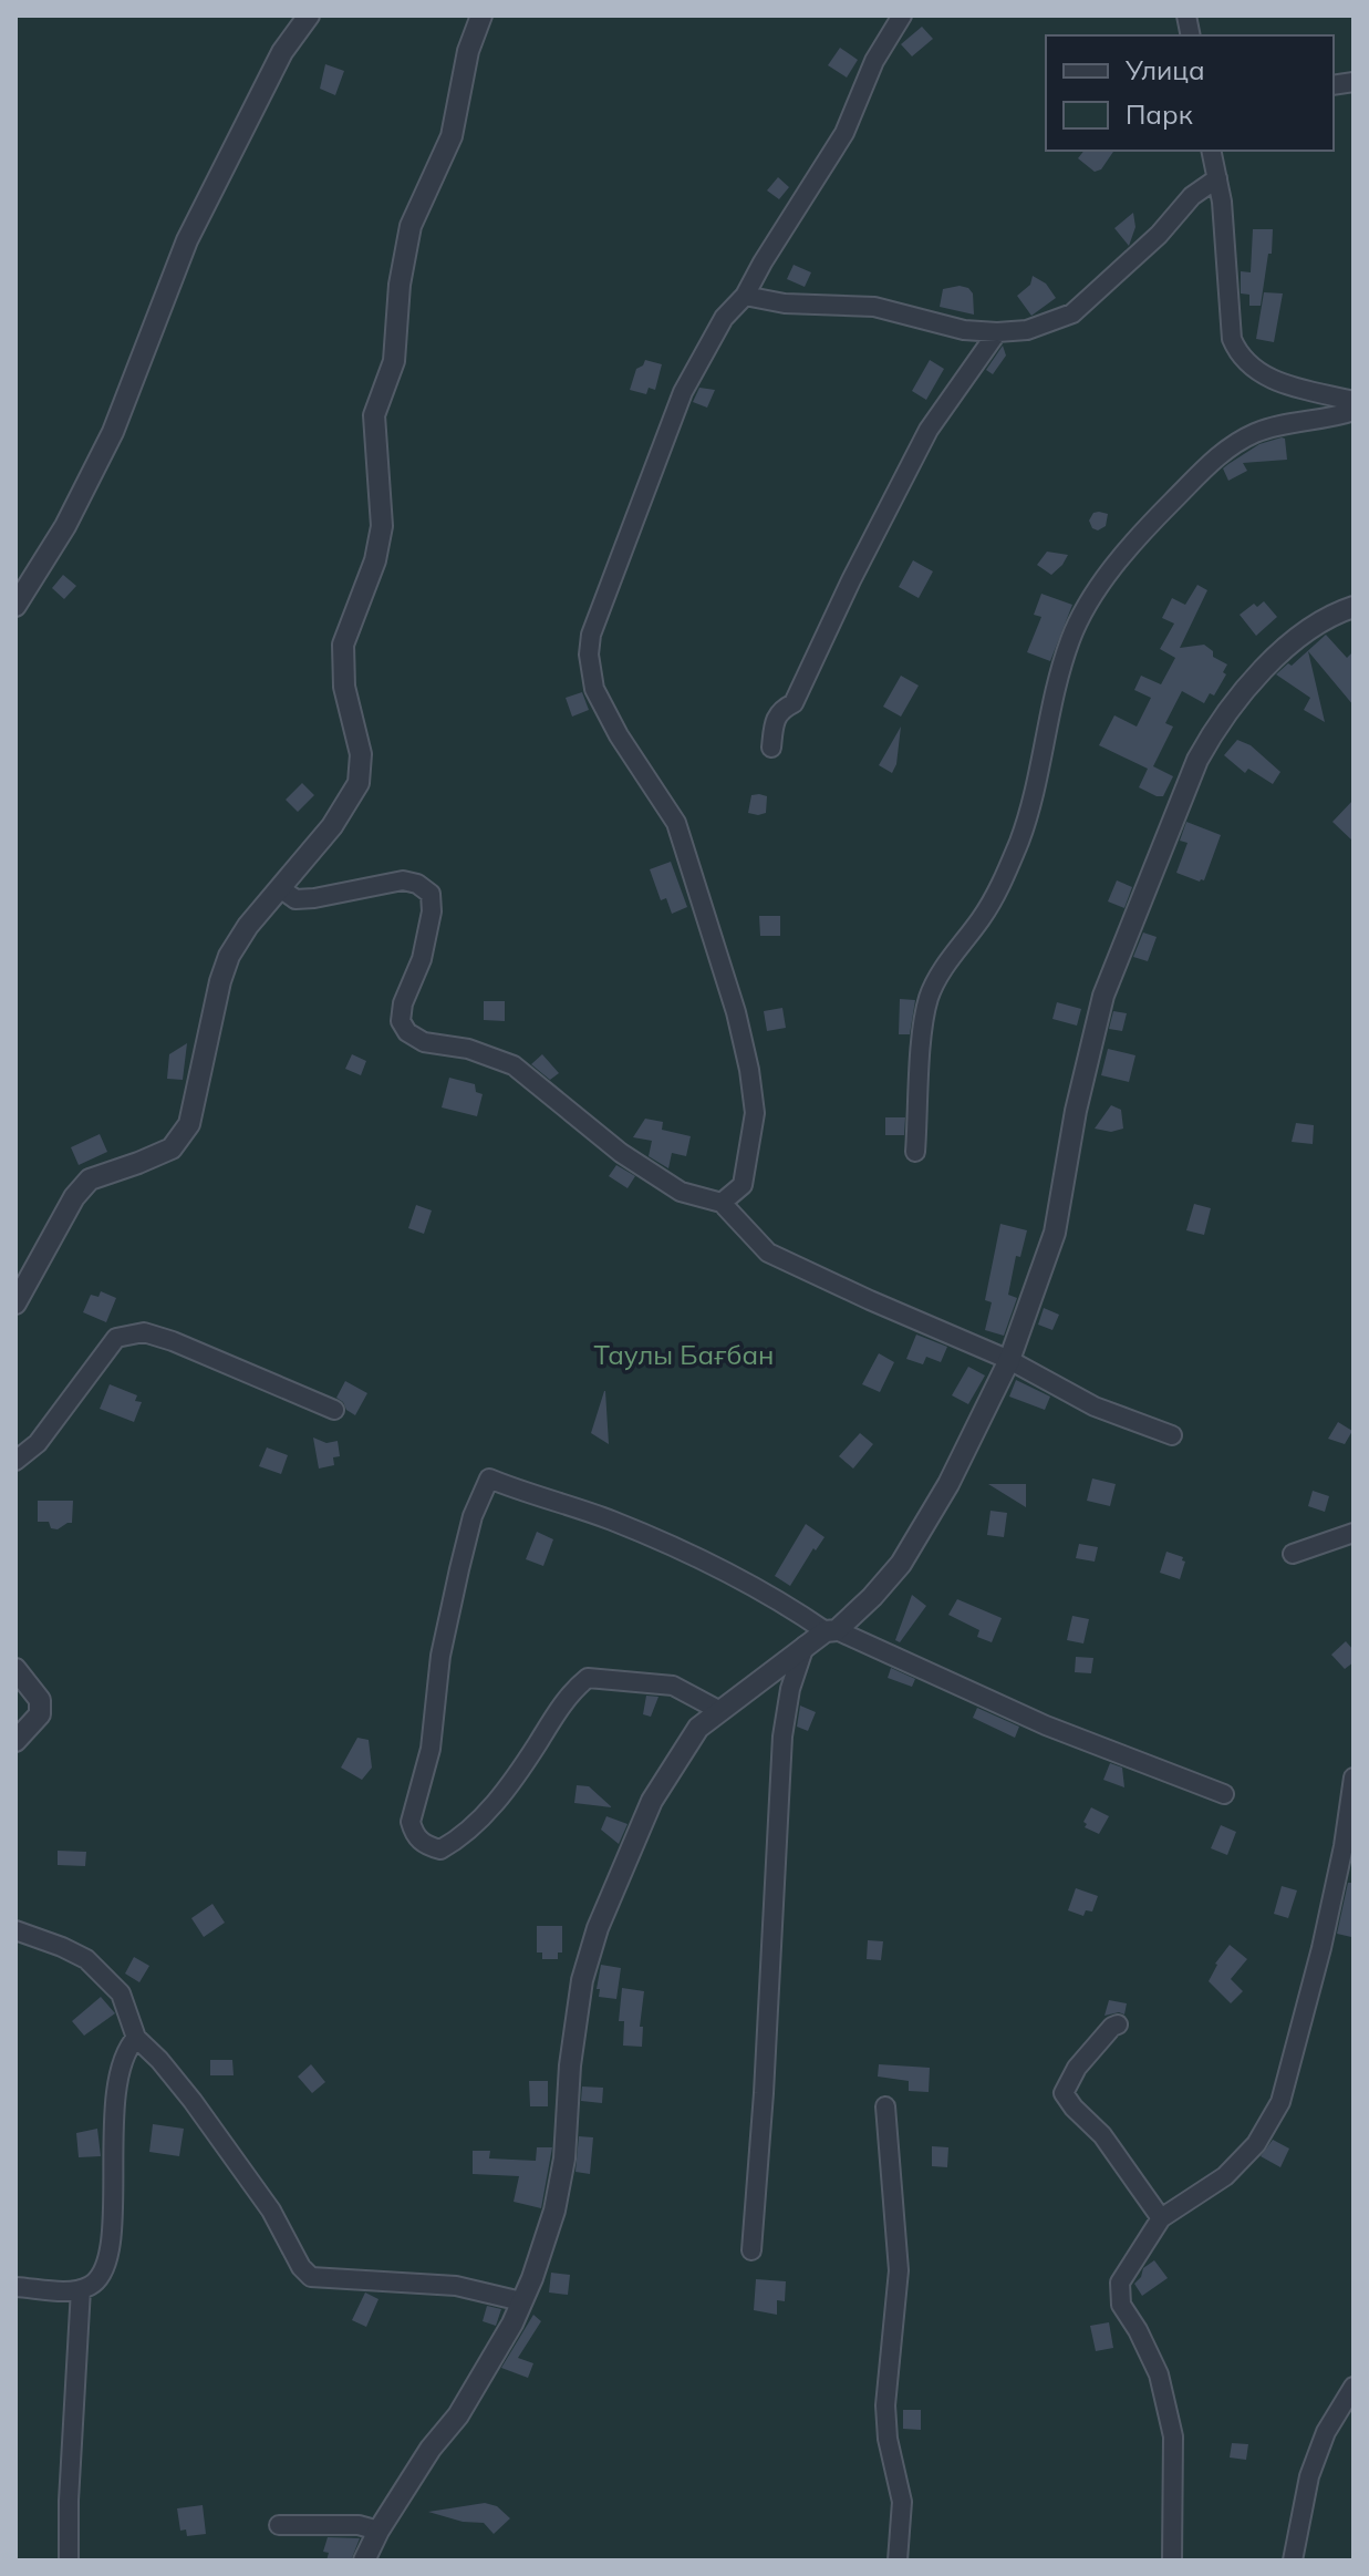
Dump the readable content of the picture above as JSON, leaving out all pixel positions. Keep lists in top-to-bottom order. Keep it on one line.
{"parks":["Таулы Бағбан"],"legend":["Улица","Парк"]}
